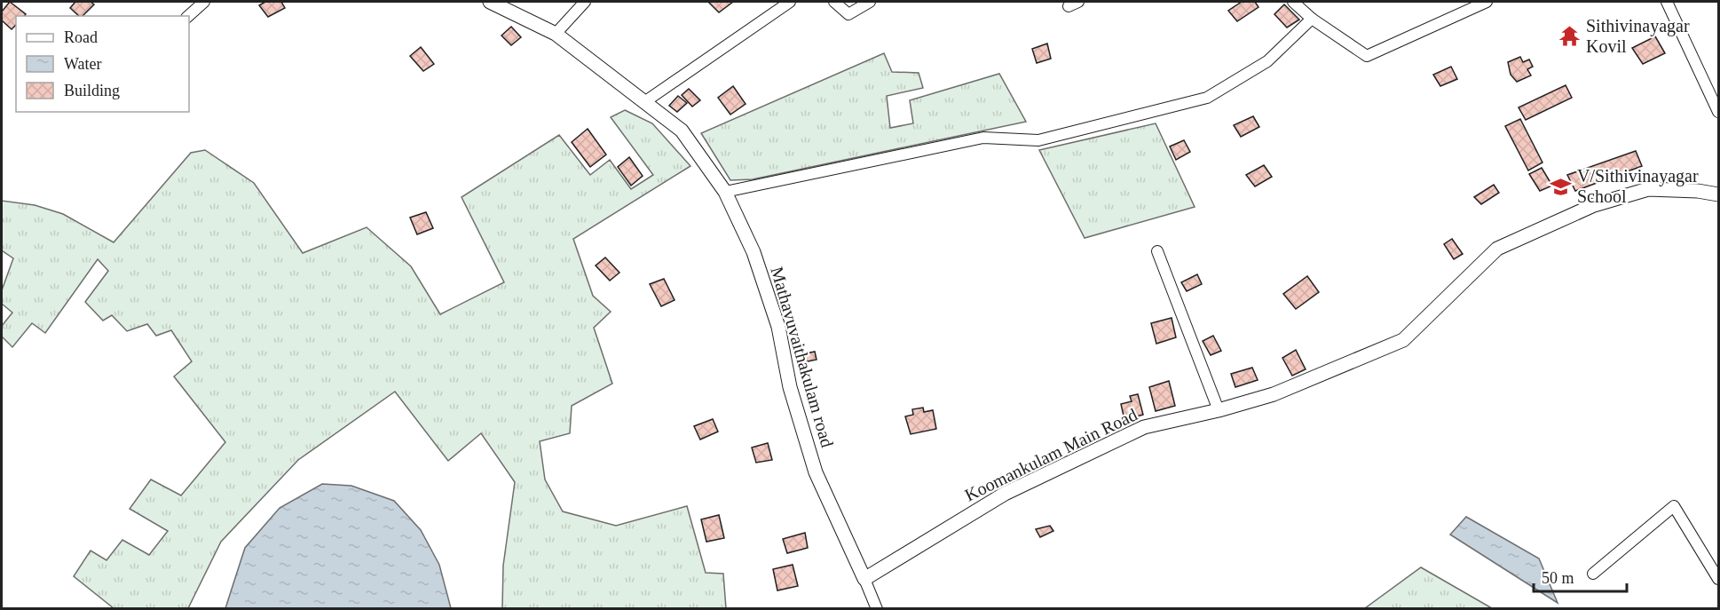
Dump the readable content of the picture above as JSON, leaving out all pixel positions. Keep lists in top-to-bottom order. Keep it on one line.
{"streets":{"street":["Mathavuvaithakulam road","Koomankulam Main Road"]},"crossings":[["Mathavuvaithakulam road","Koomankulam Main Road"]],"places":{"temple":["Sithivinayagar Kovil"],"school or university":["V/Sithivinayagar School"]},"legend":["Road","Water","Building"],"scale_bar":"50 m"}
